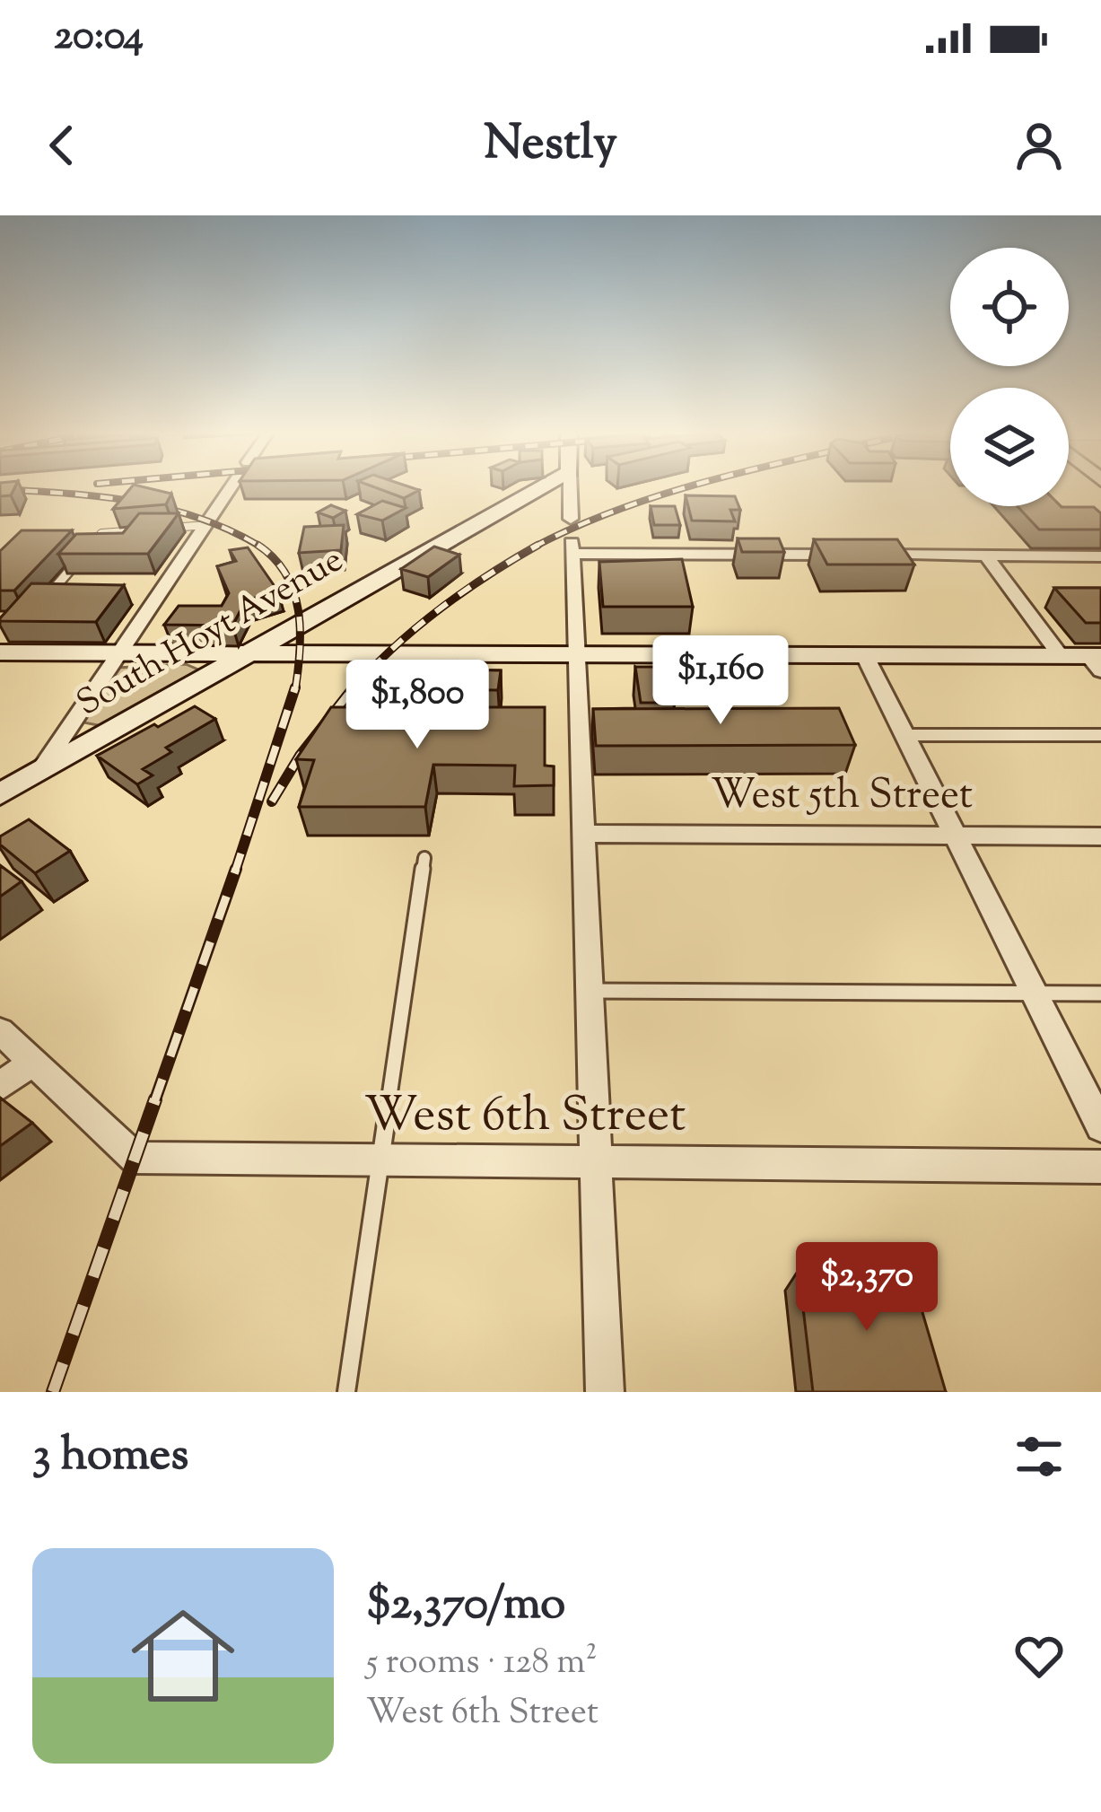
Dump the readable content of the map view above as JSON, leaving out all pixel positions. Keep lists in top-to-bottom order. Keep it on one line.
{"streets":{"main road":["South Hoyt Avenue"],"street":["West 5th Street","West 6th Street"]},"page":{"status":"20:04","header":"Nestly","price":["$1,160","$1,800","$2,370"],"heading":"3 homes","list":[{"name":"$2,370/mo","note":"5 rooms · 128 m² · West 6th Street"}]}}
